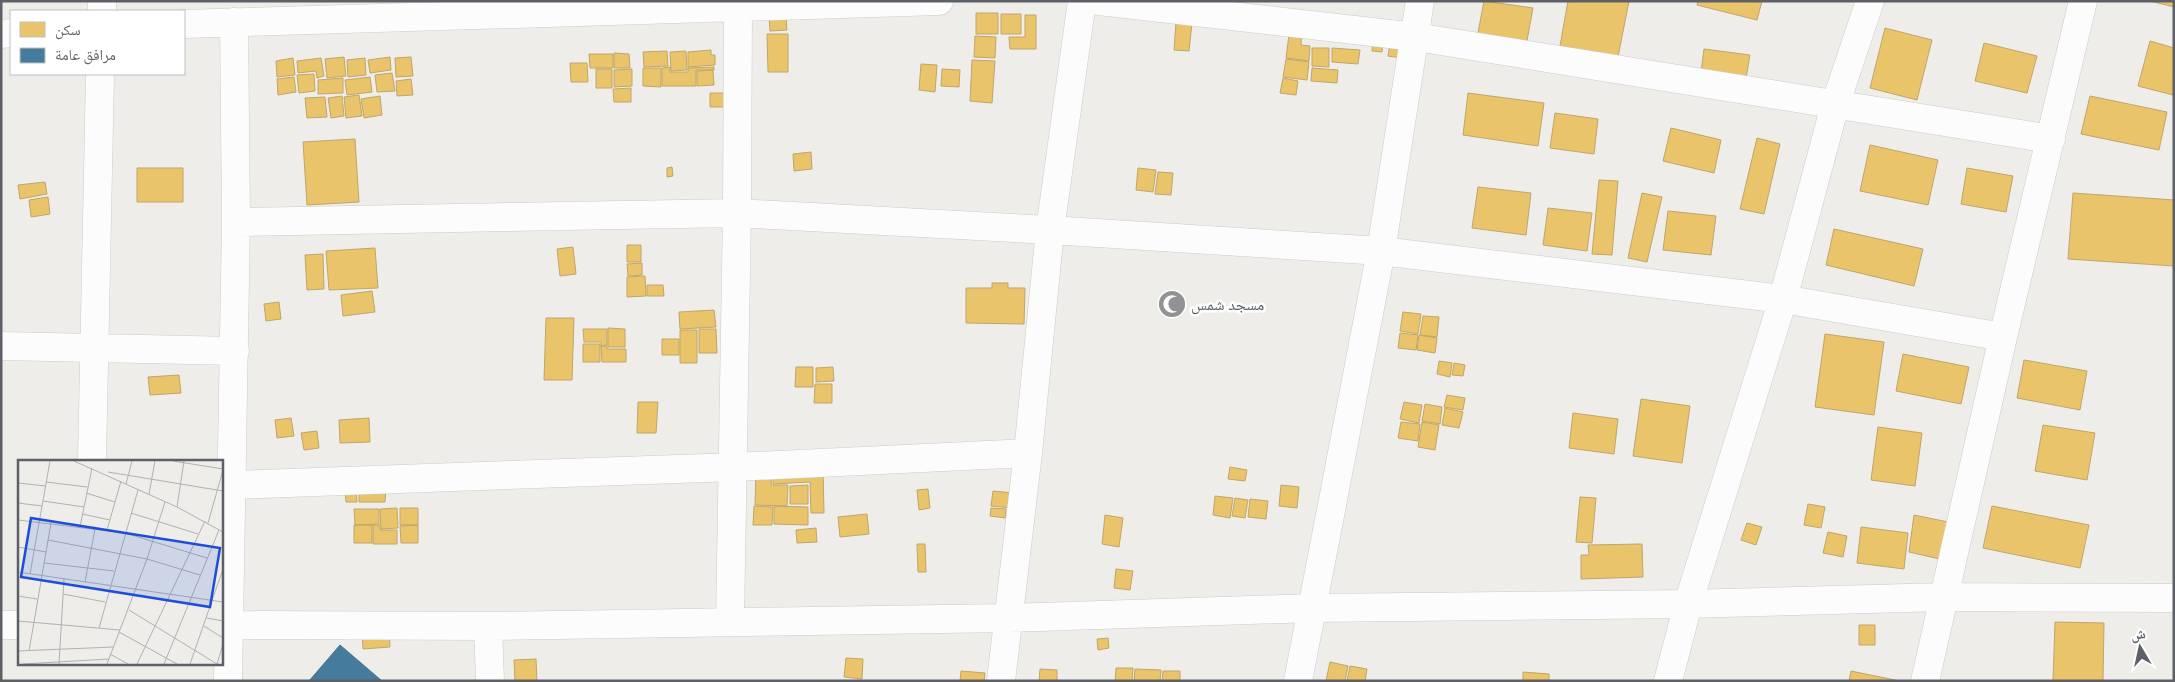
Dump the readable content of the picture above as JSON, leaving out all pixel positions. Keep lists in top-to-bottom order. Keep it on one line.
{"places":{"mosque":["مسجد شمس"]},"legend":["سكن","مرافق عامة"],"north":"top"}
